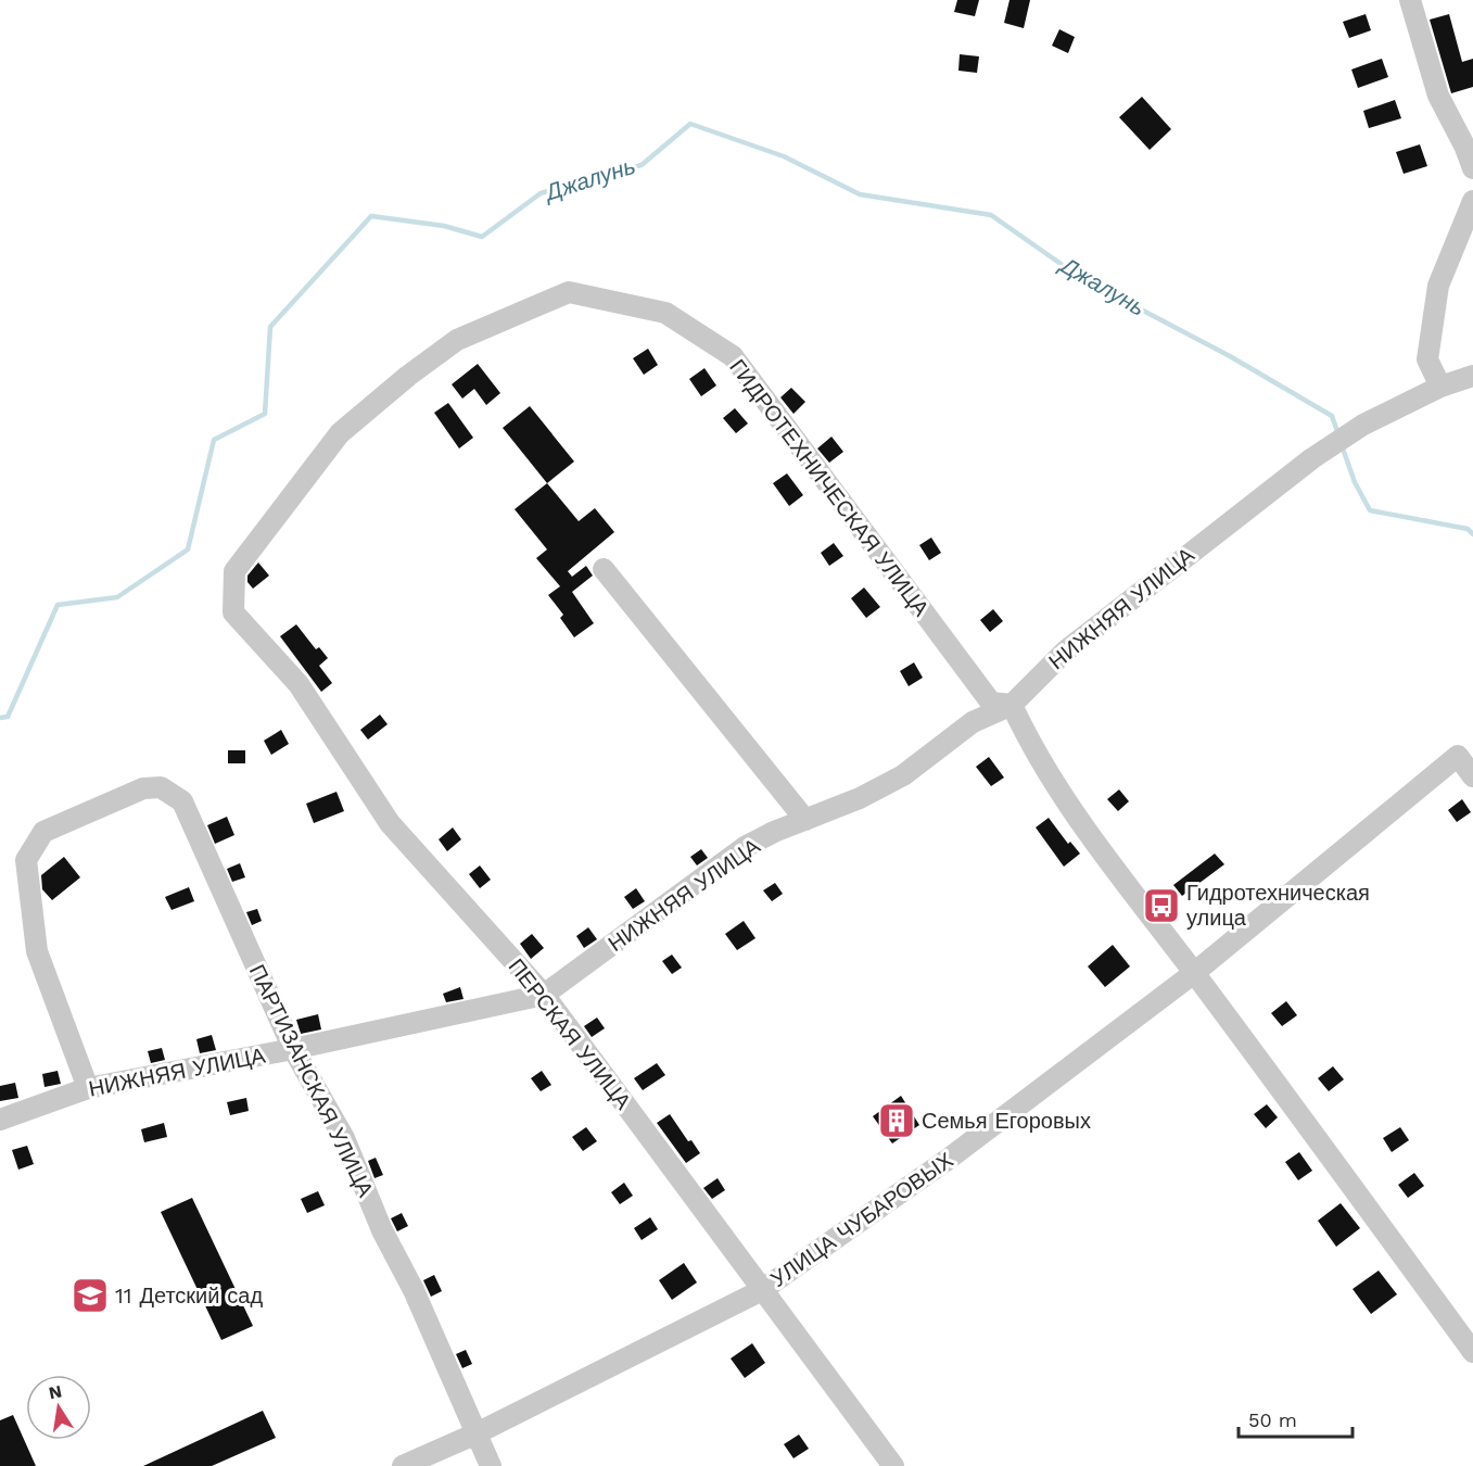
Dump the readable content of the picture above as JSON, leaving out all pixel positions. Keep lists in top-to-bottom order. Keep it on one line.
{"streets":{"street":["ГИДРОТЕХНИЧЕСКАЯ УЛИЦА","НИЖНЯЯ УЛИЦА","ПЕРСКАЯ УЛИЦА","ПАРТИЗАНСКАЯ УЛИЦА","УЛИЦА ЧУБАРОВЫХ"]},"crossings":[["ГИДРОТЕХНИЧЕСКАЯ УЛИЦА","НИЖНЯЯ УЛИЦА"],["ГИДРОТЕХНИЧЕСКАЯ УЛИЦА","ПЕРСКАЯ УЛИЦА"],["НИЖНЯЯ УЛИЦА","ПЕРСКАЯ УЛИЦА"],["НИЖНЯЯ УЛИЦА","ПАРТИЗАНСКАЯ УЛИЦА"],["ПЕРСКАЯ УЛИЦА","УЛИЦА ЧУБАРОВЫХ"],["ПАРТИЗАНСКАЯ УЛИЦА","УЛИЦА ЧУБАРОВЫХ"]],"water":["Джалунь"],"places":{"bus stop":["Гидротехническая улица"],"building":["Семья Егоровых"],"school or university":["11 Детский сад"]},"scale_bar":"50 m","north":"top"}
